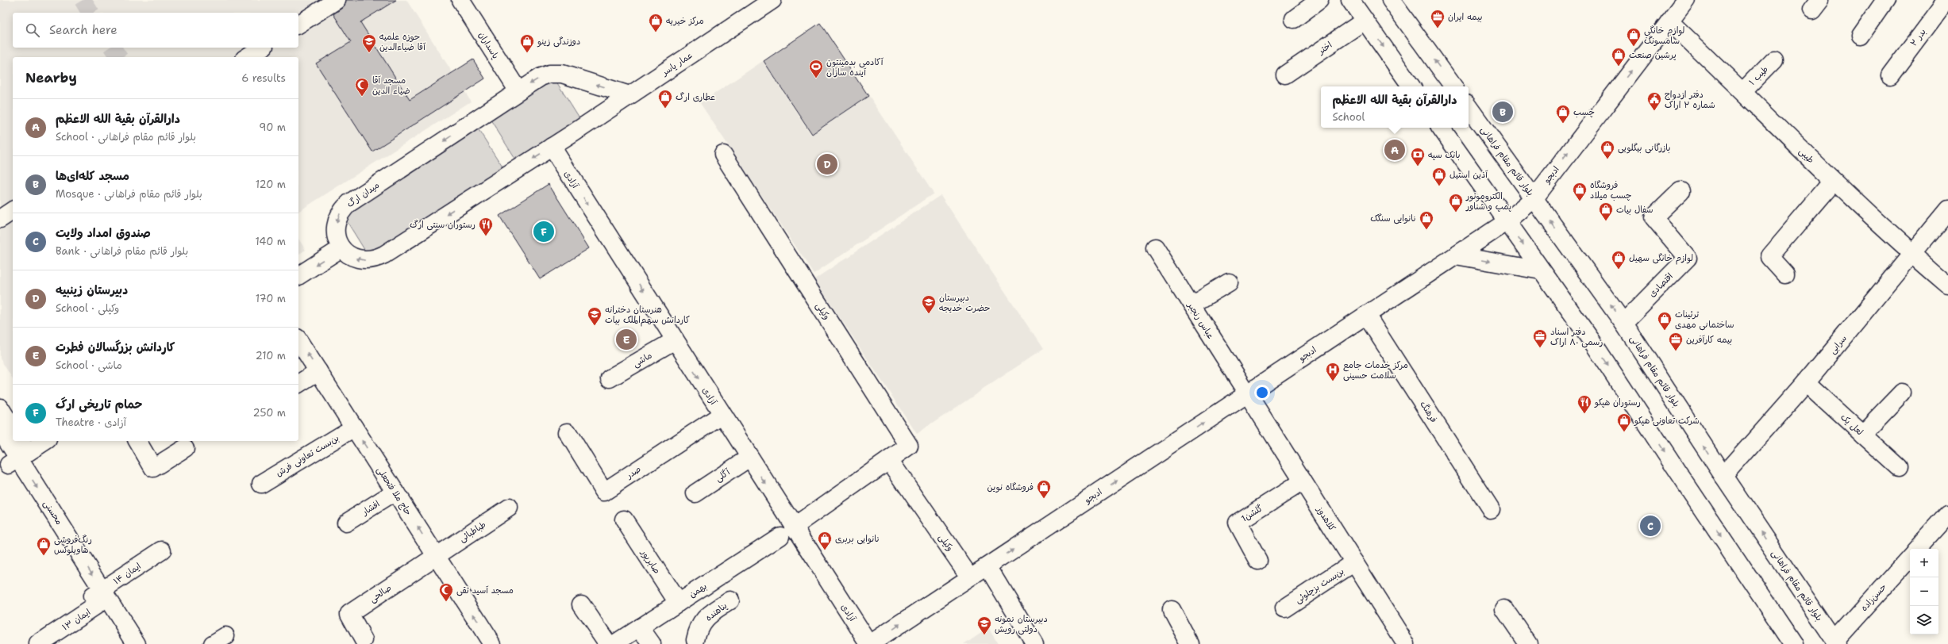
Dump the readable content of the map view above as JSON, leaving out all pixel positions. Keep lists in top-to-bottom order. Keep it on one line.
{"streets":{"street":["بدر ۲","پاسداران","اختر","عمار یاسر","طیب ۱","طیبی","بلوار قائم مقام فراهانی","ادبجو","آزادی","میدان ارگ","اقتصادی","وکیلی","عباس رنجبر","سرابی","ماشی","فرهنگ","لعل یک","بن‌بست تعاونی فرش","صدر","آگلی","حاج ملا فتحعلی","افشار","محسنی","گلشن1","کلاهدوز","طباطبائی","صابرپور","ایمان ۱۴","بن‌بست بزچلوئی","بهمن","صالحی","حسن‌زاده","پناهنده","ایمان ۱۳"]},"crossings":[["پاسداران","میدان ارگ"],["عمار یاسر","آزادی"],["عمار یاسر","میدان ارگ"],["طیب ۱","طیبی"],["طیبی","ادبجو"],["طیبی","سرابی"],["بلوار قائم مقام فراهانی","ادبجو"],["بلوار قائم مقام فراهانی","اقتصادی"],["بلوار قائم مقام فراهانی","سرابی"],["بلوار قائم مقام فراهانی","حسن‌زاده"],["ادبجو","آزادی"],["ادبجو","وکیلی"],["ادبجو","عباس رنجبر"],["ادبجو","فرهنگ"],["ادبجو","کلاهدوز"],["آزادی","وکیلی"],["آزادی","ماشی"],["آزادی","صدر"],["آزادی","آگلی"],["آزادی","بهمن"],["وکیلی","بهمن"],["عباس رنجبر","کلاهدوز"],["سرابی","لعل یک"],["بن‌بست تعاونی فرش","حاج ملا فتحعلی"],["حاج ملا فتحعلی","افشار"],["حاج ملا فتحعلی","طباطبائی"],["حاج ملا فتحعلی","صالحی"],["محسنی","ایمان ۱۴"],["محسنی","ایمان ۱۳"],["گلشن1","کلاهدوز"],["کلاهدوز","بن‌بست بزچلوئی"],["طباطبائی","صالحی"],["صابرپور","بهمن"],["ایمان ۱۴","ایمان ۱۳"]],"one_way":["ادبجو","آزادی","میدان ارگ","حاج ملا فتحعلی"],"places":{"office":["بیمه ایران","دفتر اسناد رسمی ۸۰ اراک","بیمه کارآفرین"],"shop":["مرکز خیریه","لوازم خانگی سامسونگ","دوزندگی زینو","پرشین صنعت","عطاری ارگ","چسب","بازرگانی بیگلویی","آذین استیل","فروشگاه چسب میلاد","الکتروموتور پمپ و شناور","سفال بیات","نانوایی سنگک","لوازم خانگی سهیل","ترئینات ساختمانی مهدی","شرکت تعاونی هپکو","فروشگاه نوین","نانوایی بربری","رنگ‌فروشی هاویلوکس"],"school or university":["حوزه علمیه آقا ضیاءالدین","دبیرستان حضرت خدیجه","هنرستان دخترانه کاردانش سهم‌الملک بیات","دبیرستان نمونه دولتی رویش"],"sports":["آکادمی بدمینتون آینده سازان"],"mosque":["مسجد آقا ضیاء الدین","مسجد آسید تقی"],"public building":["دفتر ازدواج شماره ۲ اراک"],"bank":["بانک سپه"],"restaurant":["رستوران سنتی ارگ","رستوران هپکو"],"hospital":["مرکز خدمات جامع سلامت حسینی"]},"page":{"search":"Search here","heading":["Nearby","6 results"],"popup":["دارالقرآن بقیة الله الاعظم","School"],"list":[{"mark":"A","name":"دارالقرآن بقیة الله الاعظم","note":"School · بلوار قائم مقام فراهانی","value":"90 m"},{"mark":"B","name":"مسجد کله‌ای‌ها","note":"Mosque · بلوار قائم مقام فراهانی","value":"120 m"},{"mark":"C","name":"صندوق امداد ولایت","note":"Bank · بلوار قائم مقام فراهانی","value":"140 m"},{"mark":"D","name":"دبیرستان زینبیه","note":"School · وکیلی","value":"170 m"},{"mark":"E","name":"کاردانش بزرگسالان فطرت","note":"School · ماشی","value":"210 m"},{"mark":"F","name":"حمام تاریخی ارگ","note":"Theatre · آزادی","value":"250 m"}],"pins":["B","A","D","F","E","C"],"map_buttons":["+","−"]}}
